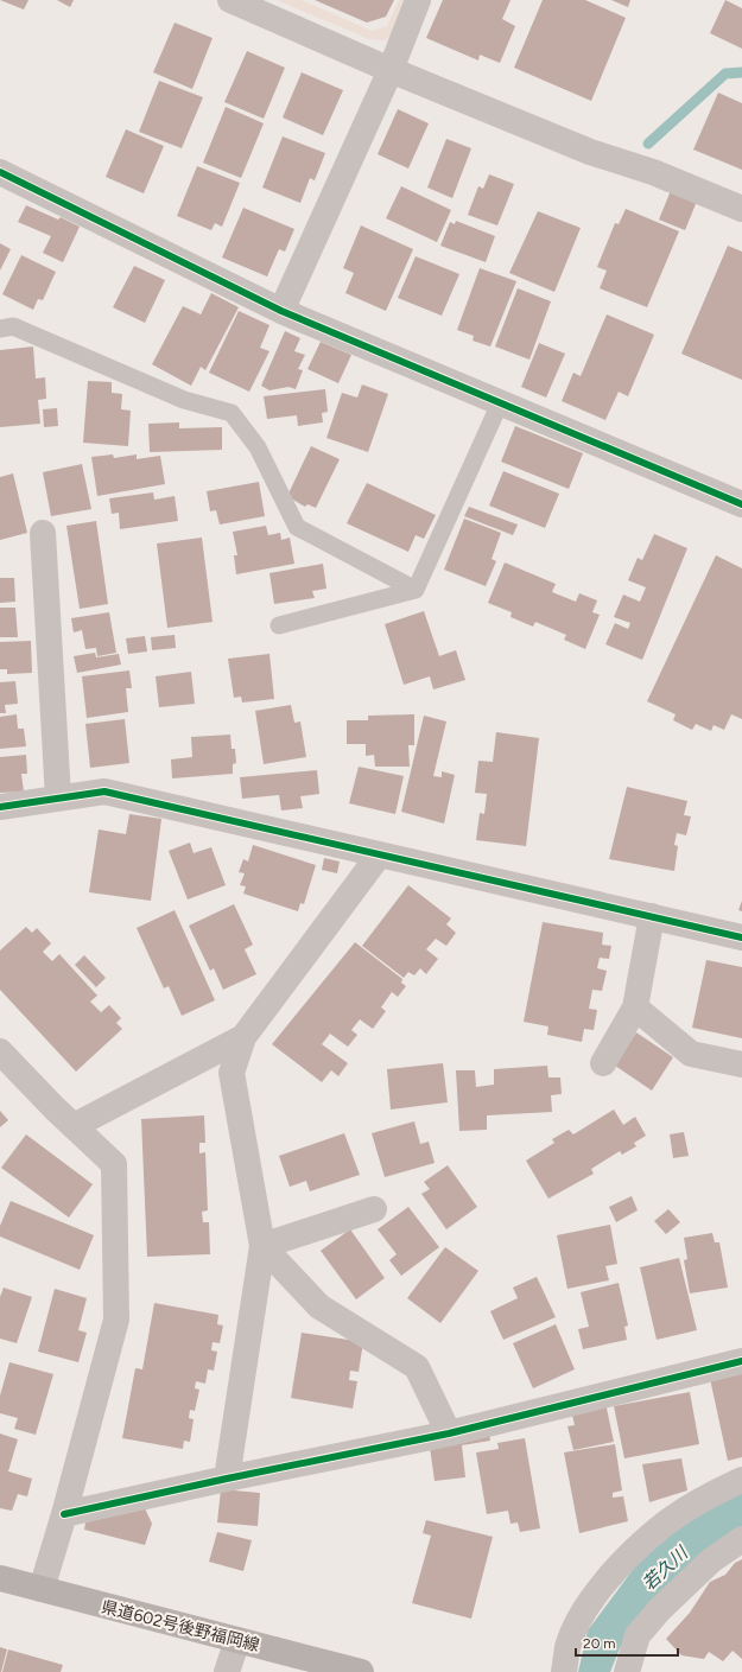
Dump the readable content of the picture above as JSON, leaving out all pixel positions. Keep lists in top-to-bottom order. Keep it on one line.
{"streets":{"main road":["県道602号後野福岡線"]},"water":["若久川"],"scale_bar":"20 m"}
